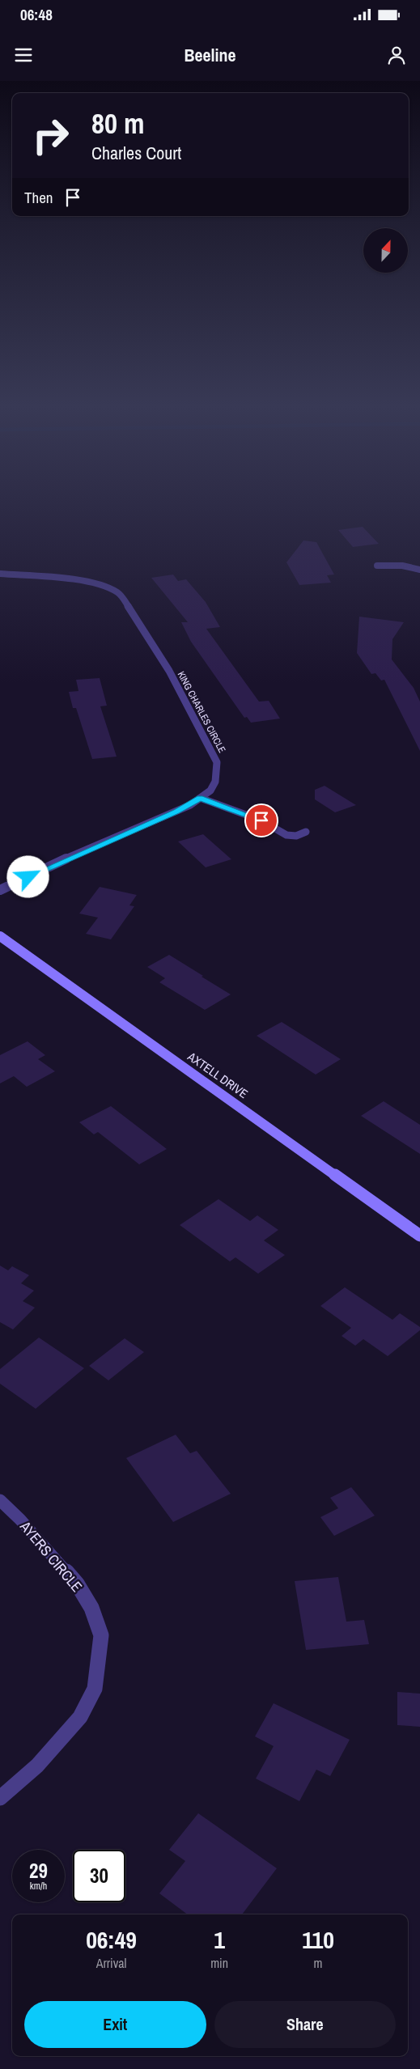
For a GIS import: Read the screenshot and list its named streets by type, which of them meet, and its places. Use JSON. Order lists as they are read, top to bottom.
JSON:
{
  "streets": {
    "street": ["KING CHARLES CIRCLE", "AXTELL DRIVE", "AYERS CIRCLE"]
  },
  "north": "top",
  "page": {
    "status": "06:48",
    "header": "Beeline",
    "turn": ["80 m", "Charles Court"],
    "then": "Then",
    "speed": "29 km/h",
    "limit": "30",
    "eta": [
      "06:49",
      "Arrival",
      "1",
      "min",
      "110",
      "m"
    ],
    "buttons": ["Exit", "Share"]
  }
}
